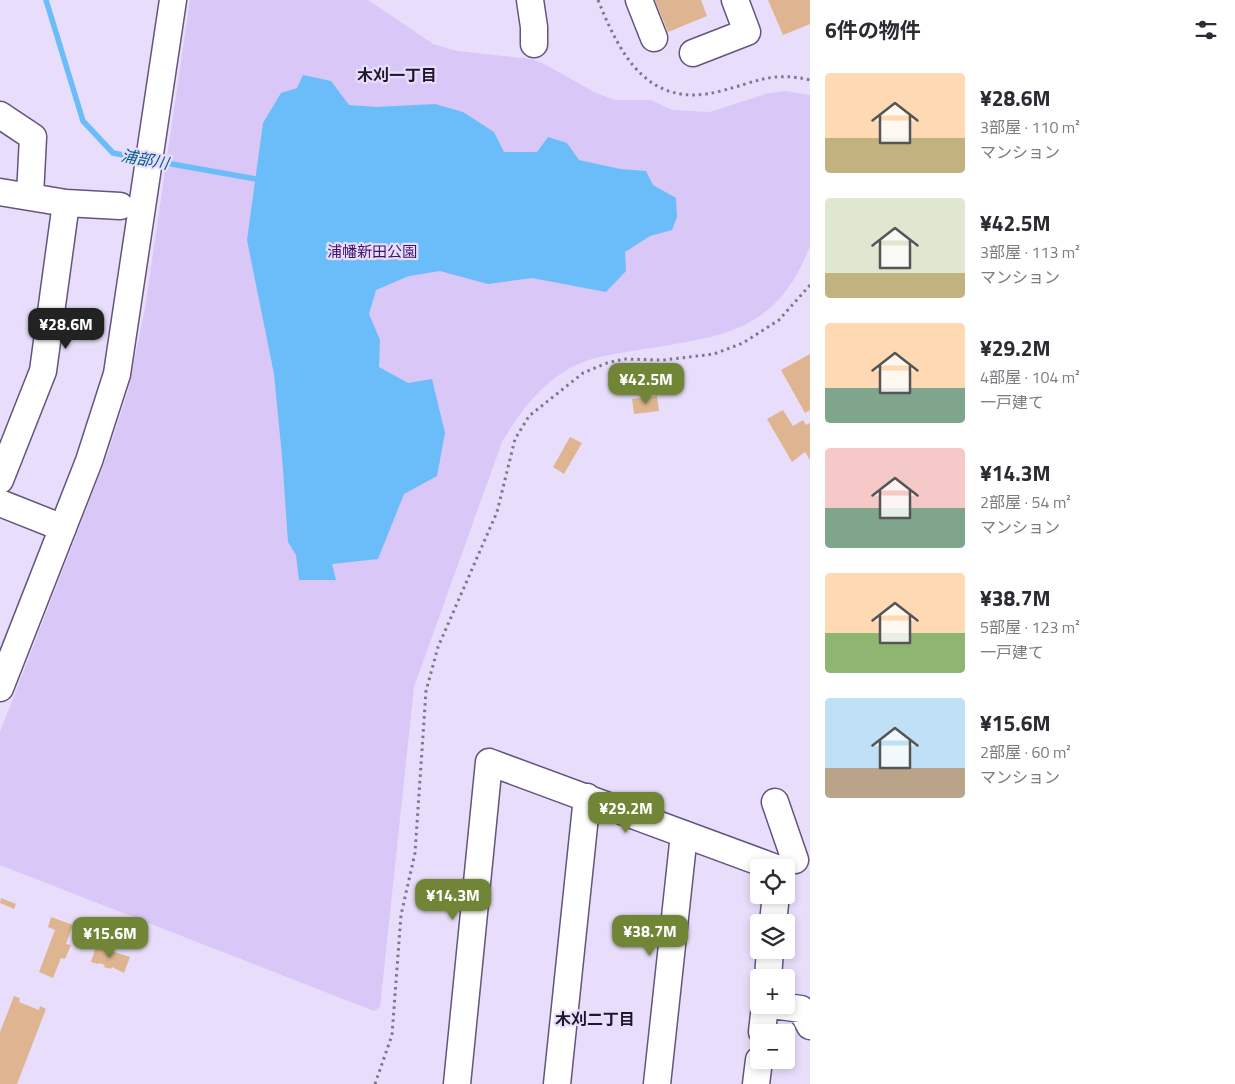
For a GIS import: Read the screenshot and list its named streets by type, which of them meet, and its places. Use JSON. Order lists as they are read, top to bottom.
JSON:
{
  "districts": ["木刈一丁目", "木刈二丁目"],
  "water": ["浦部川"],
  "parks": ["浦幡新田公園"],
  "page": {
    "heading": "6件の物件",
    "list": [
      {
        "name": "¥28.6M",
        "note": "3部屋 · 110 m² · マンション"
      },
      {
        "name": "¥42.5M",
        "note": "3部屋 · 113 m² · マンション"
      },
      {
        "name": "¥29.2M",
        "note": "4部屋 · 104 m² · 一戸建て"
      },
      {
        "name": "¥14.3M",
        "note": "2部屋 · 54 m² · マンション"
      },
      {
        "name": "¥38.7M",
        "note": "5部屋 · 123 m² · 一戸建て"
      },
      {
        "name": "¥15.6M",
        "note": "2部屋 · 60 m² · マンション"
      }
    ],
    "price": [
      "¥28.6M",
      "¥42.5M",
      "¥29.2M",
      "¥14.3M",
      "¥38.7M",
      "¥15.6M"
    ],
    "map_buttons": ["+", "−"]
  }
}
